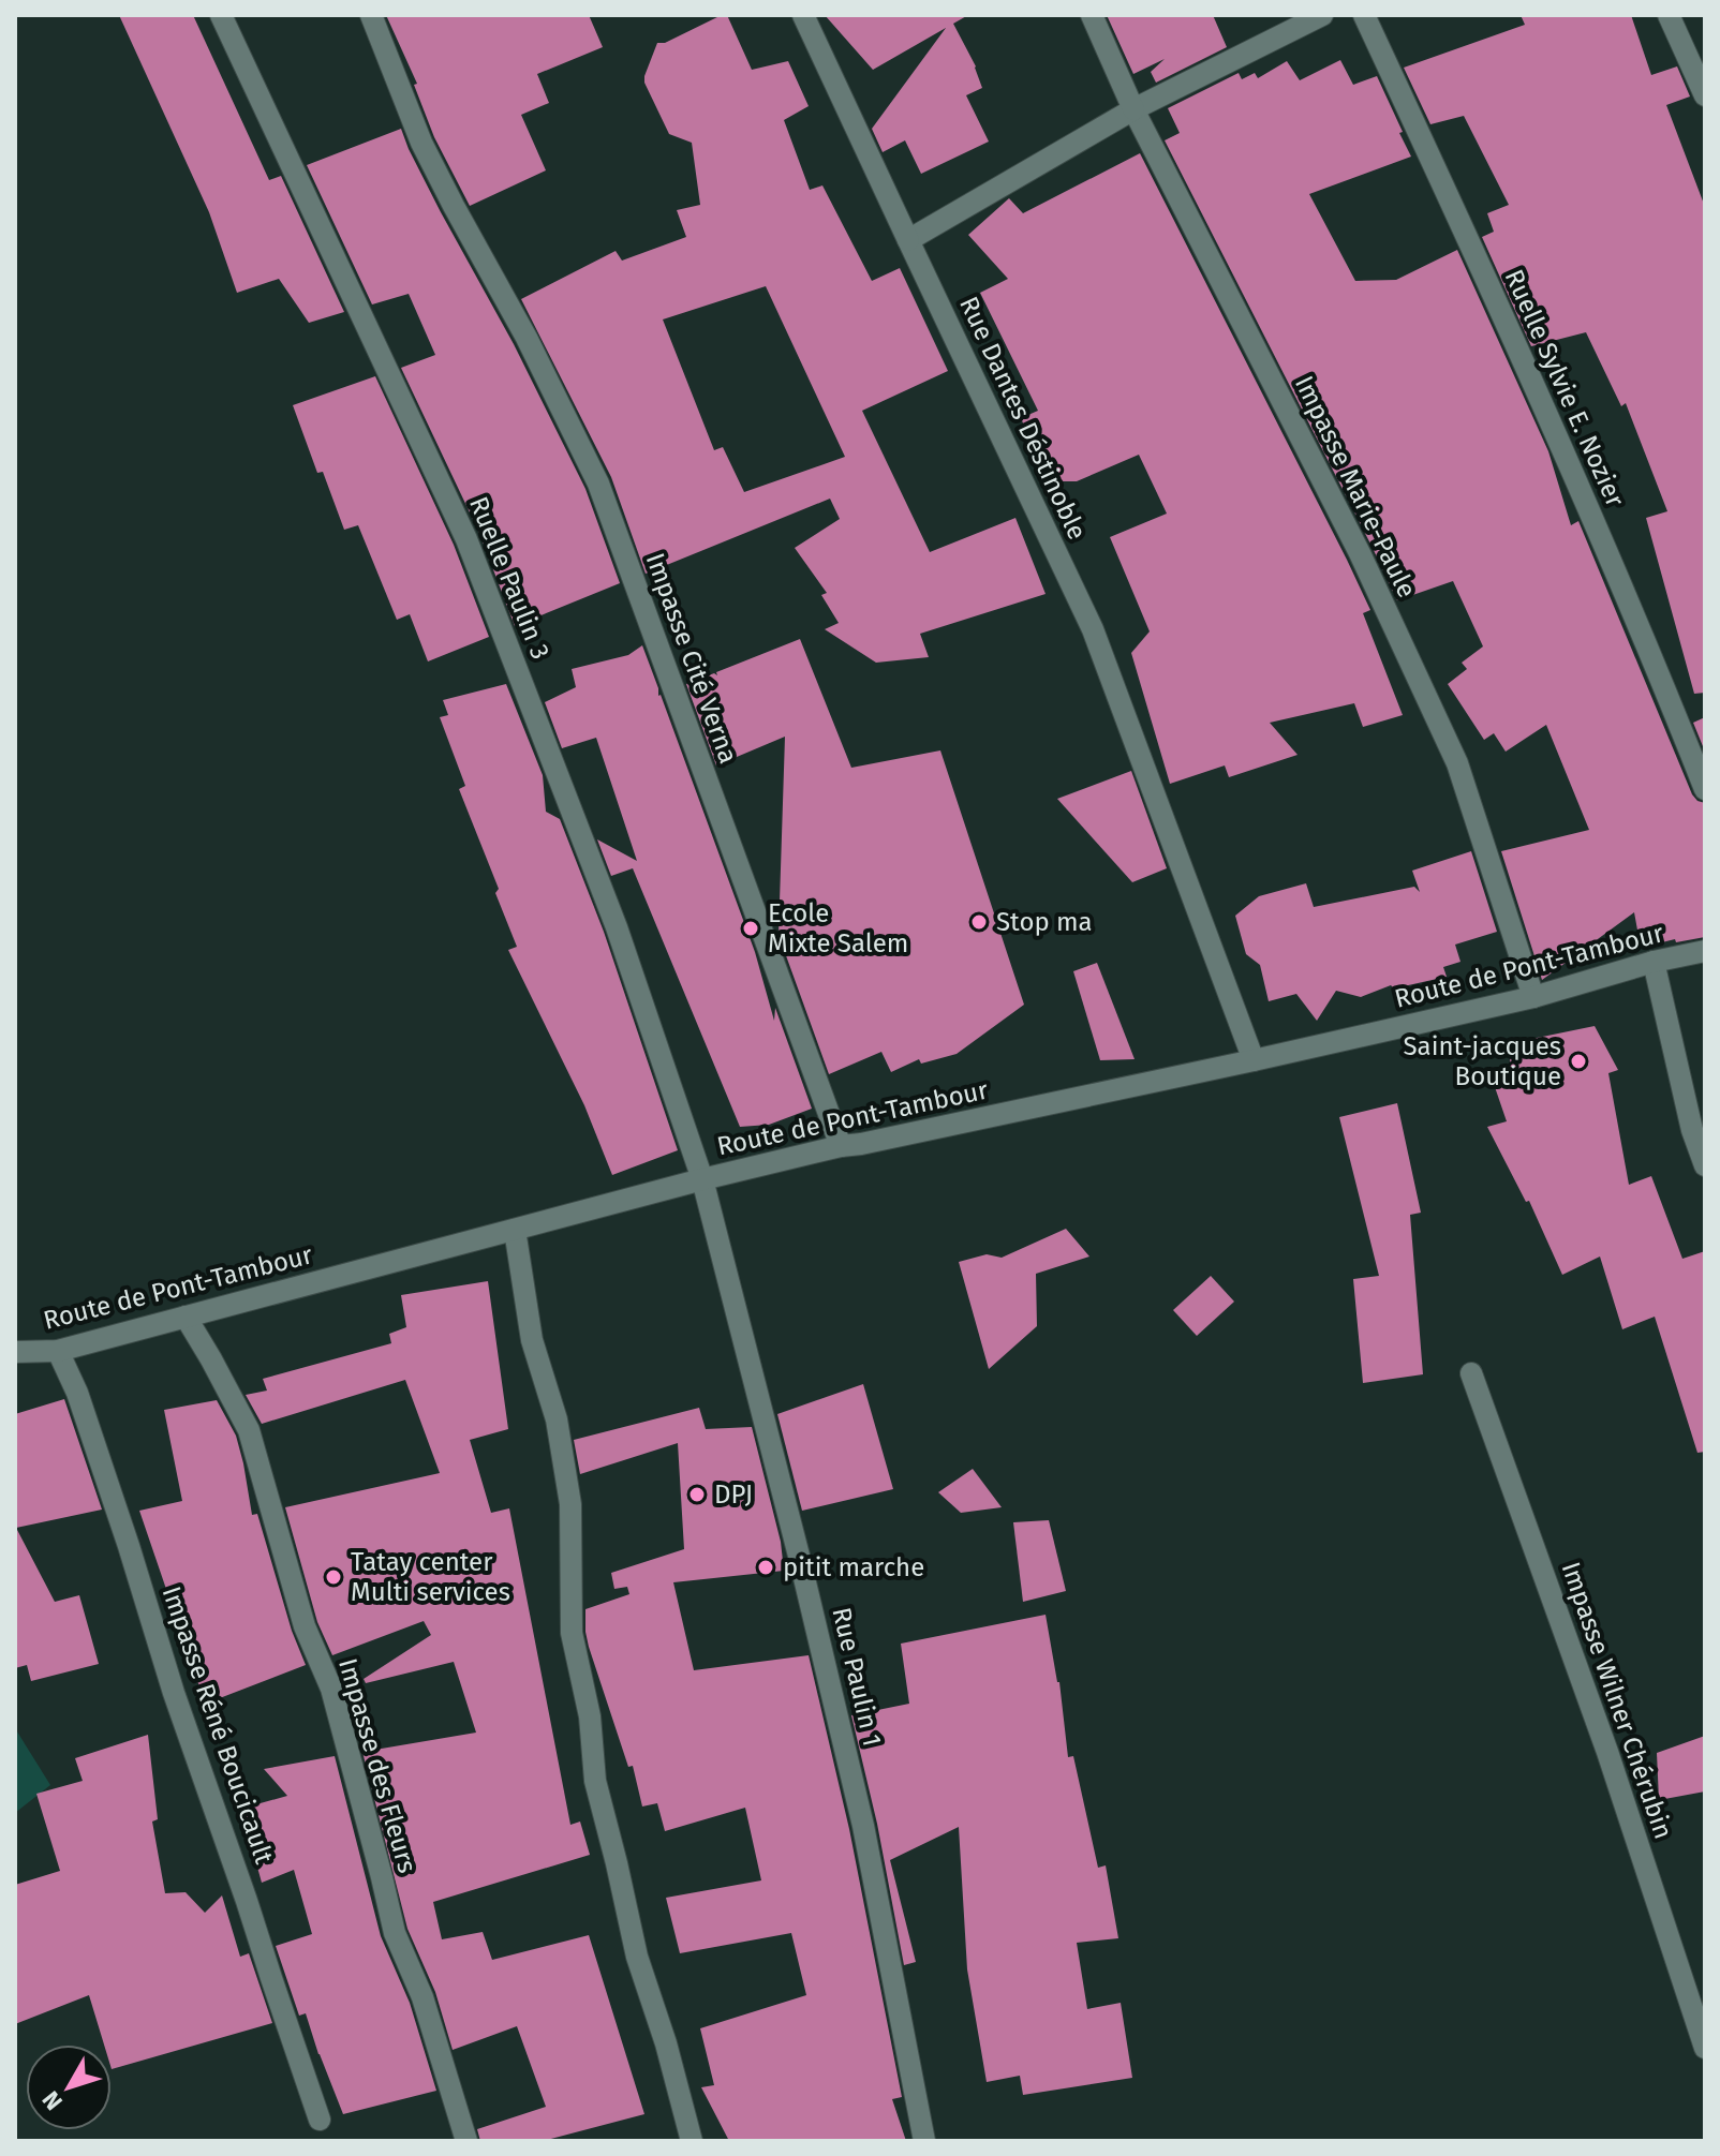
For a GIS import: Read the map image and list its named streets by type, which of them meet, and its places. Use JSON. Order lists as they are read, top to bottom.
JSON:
{
  "streets": {
    "street": [
      "Ruelle Sylvie E. Nozier",
      "Rue Dantes Déstinoble",
      "Impasse Marie-Paule",
      "Ruelle Paulin 3",
      "Impasse Cité Verna",
      "Route de Pont-Tambour",
      "Rue Paulin 1",
      "Impasse Wilner Chérubin",
      "Impasse Réné Boucicault",
      "Impasse des Fleurs"
    ]
  },
  "crossings": [
    ["Rue Dantes Déstinoble", "Route de Pont-Tambour"],
    ["Impasse Marie-Paule", "Route de Pont-Tambour"],
    ["Ruelle Paulin 3", "Route de Pont-Tambour"],
    ["Ruelle Paulin 3", "Rue Paulin 1"],
    ["Impasse Cité Verna", "Route de Pont-Tambour"],
    ["Route de Pont-Tambour", "Rue Paulin 1"],
    ["Route de Pont-Tambour", "Impasse Réné Boucicault"],
    ["Route de Pont-Tambour", "Impasse des Fleurs"]
  ],
  "places": [
    "Stop ma",
    "Ecole Mixte Salem",
    "Saint-jacques Boutique",
    "DPJ",
    "pitit marche",
    "Tatay center Multi services"
  ],
  "north": "bottom left"
}
